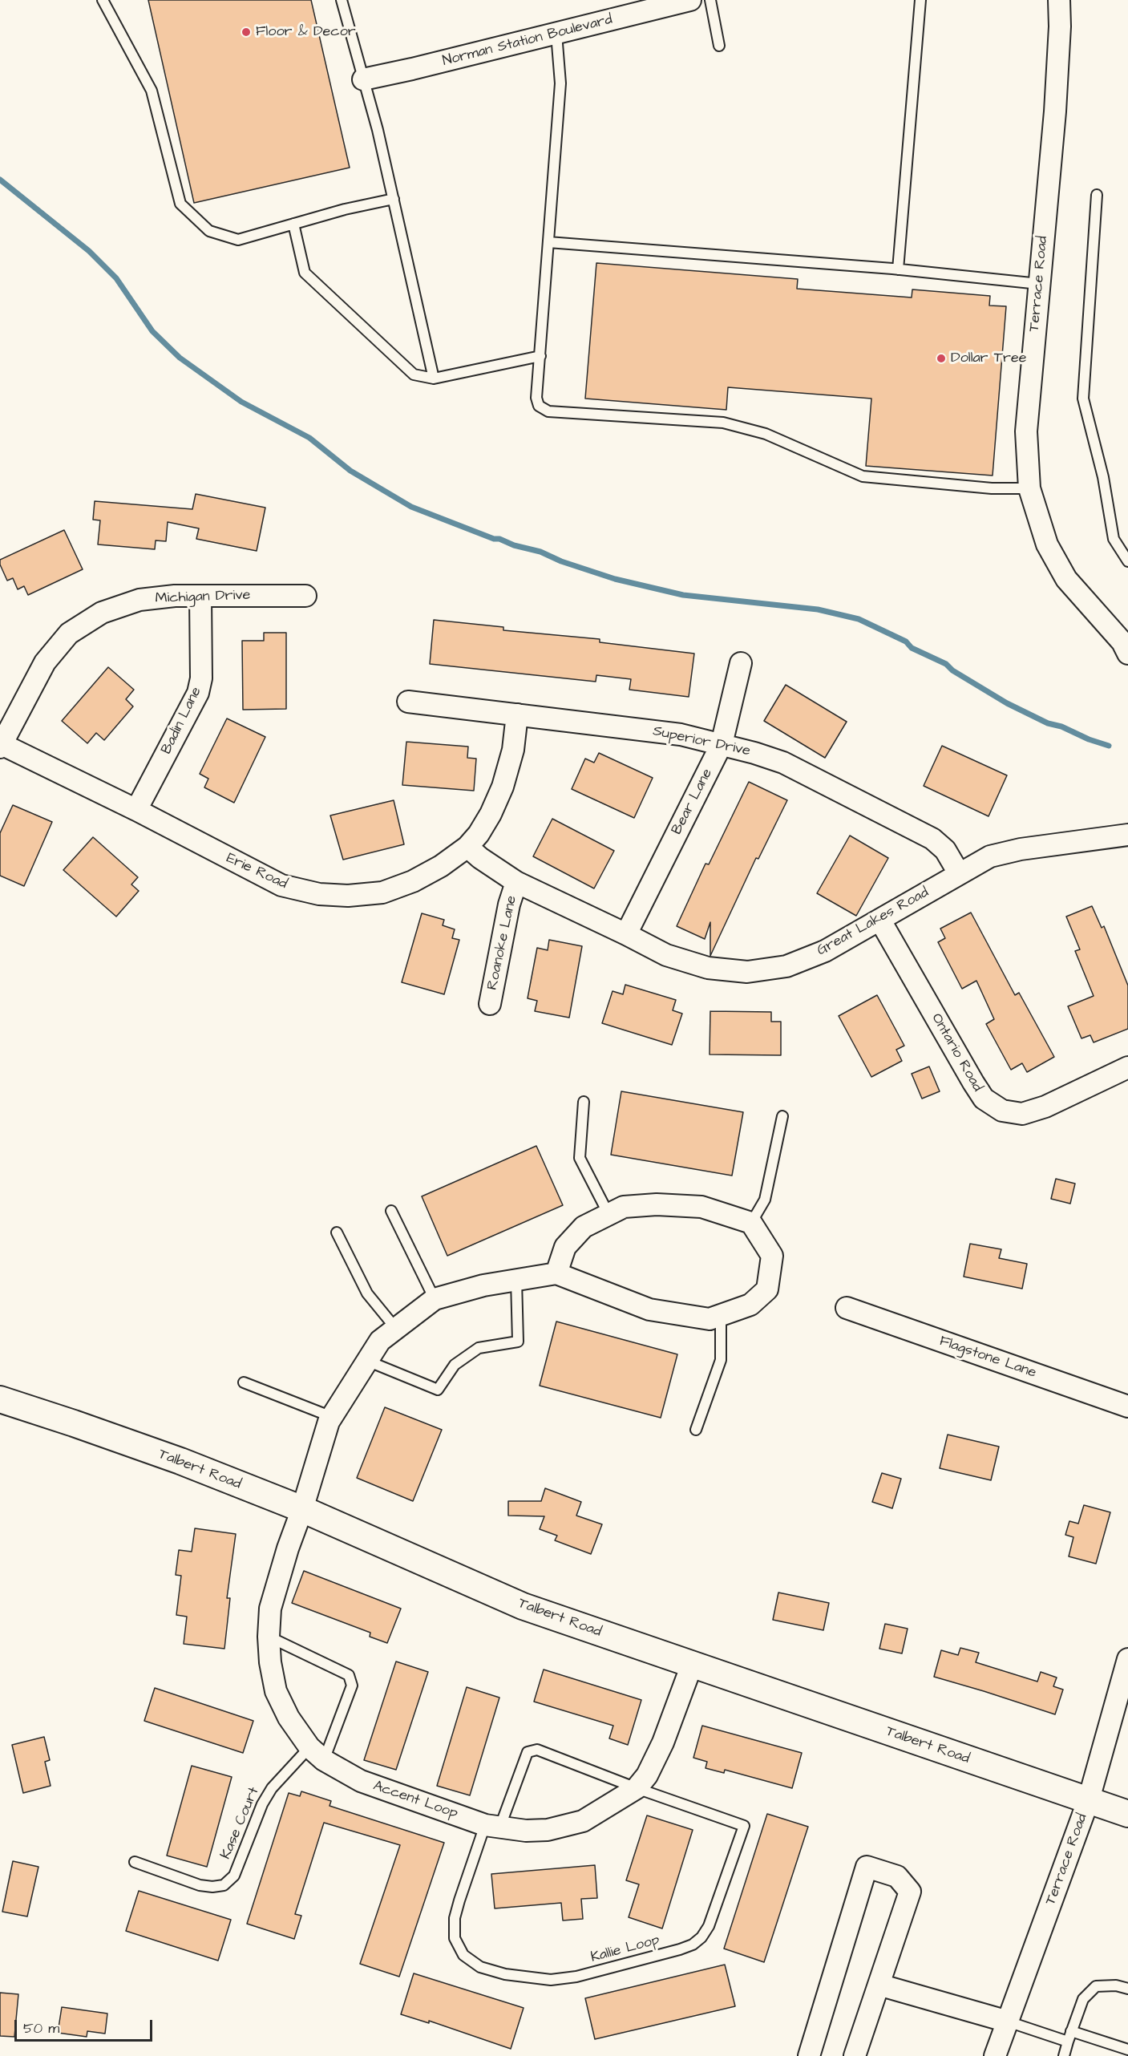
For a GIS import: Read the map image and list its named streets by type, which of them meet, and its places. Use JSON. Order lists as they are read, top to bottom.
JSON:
{
  "streets": {
    "street": [
      "Norman Station Boulevard",
      "Terrace Road",
      "Michigan Drive",
      "Badin Lane",
      "Superior Drive",
      "Bear Lane",
      "Erie Road",
      "Great Lakes Road",
      "Roanoke Lane",
      "Ontario Road",
      "Flagstone Lane",
      "Talbert Road",
      "Accent Loop"
    ],
    "lane": ["Kase Court", "Kallie Loop"]
  },
  "crossings": [
    ["Terrace Road", "Talbert Road"],
    ["Michigan Drive", "Badin Lane"],
    ["Michigan Drive", "Erie Road"],
    ["Badin Lane", "Erie Road"],
    ["Superior Drive", "Bear Lane"],
    ["Superior Drive", "Erie Road"],
    ["Superior Drive", "Great Lakes Road"],
    ["Bear Lane", "Great Lakes Road"],
    ["Erie Road", "Great Lakes Road"],
    ["Great Lakes Road", "Roanoke Lane"],
    ["Great Lakes Road", "Ontario Road"],
    ["Talbert Road", "Accent Loop"],
    ["Accent Loop", "Kase Court"],
    ["Accent Loop", "Kallie Loop"]
  ],
  "places": ["Floor & Decor", "Dollar Tree"],
  "scale_bar": "50 m"
}
